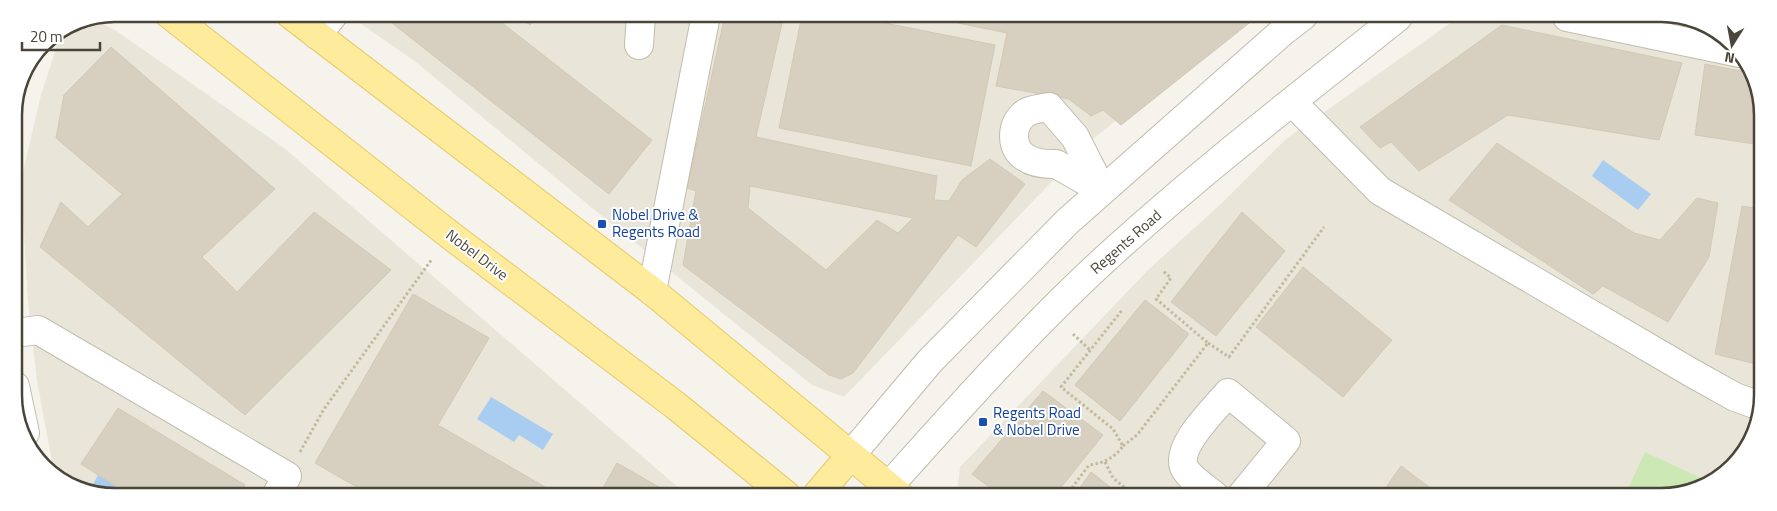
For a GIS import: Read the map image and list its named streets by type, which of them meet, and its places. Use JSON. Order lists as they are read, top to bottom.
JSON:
{
  "streets": {
    "main road": ["Nobel Drive"],
    "street": ["Regents Road"]
  },
  "places": {
    "transit": ["Nobel Drive & Regents Road", "Regents Road & Nobel Drive"]
  },
  "scale_bar": "20 m",
  "north": "bottom"
}
